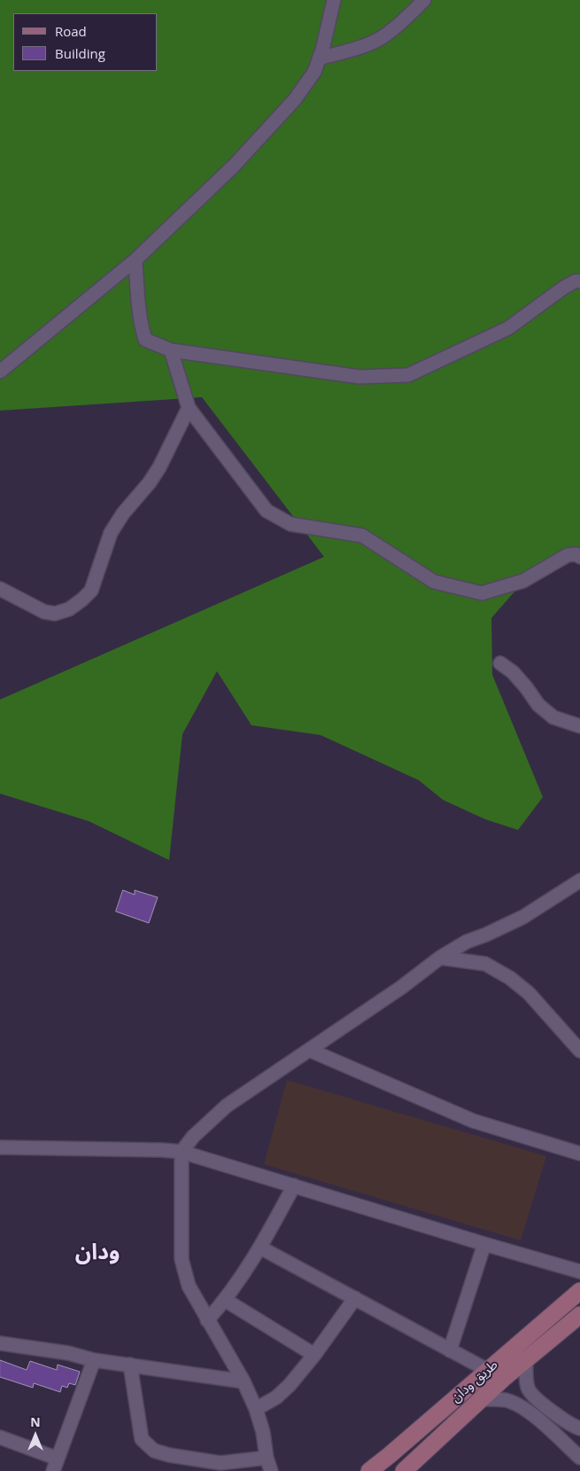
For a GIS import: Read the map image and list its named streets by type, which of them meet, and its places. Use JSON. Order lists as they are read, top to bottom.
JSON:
{
  "streets": {
    "main road": ["طريق ودان"]
  },
  "districts": ["ودان"],
  "legend": ["Road", "Building"],
  "north": "top"
}
